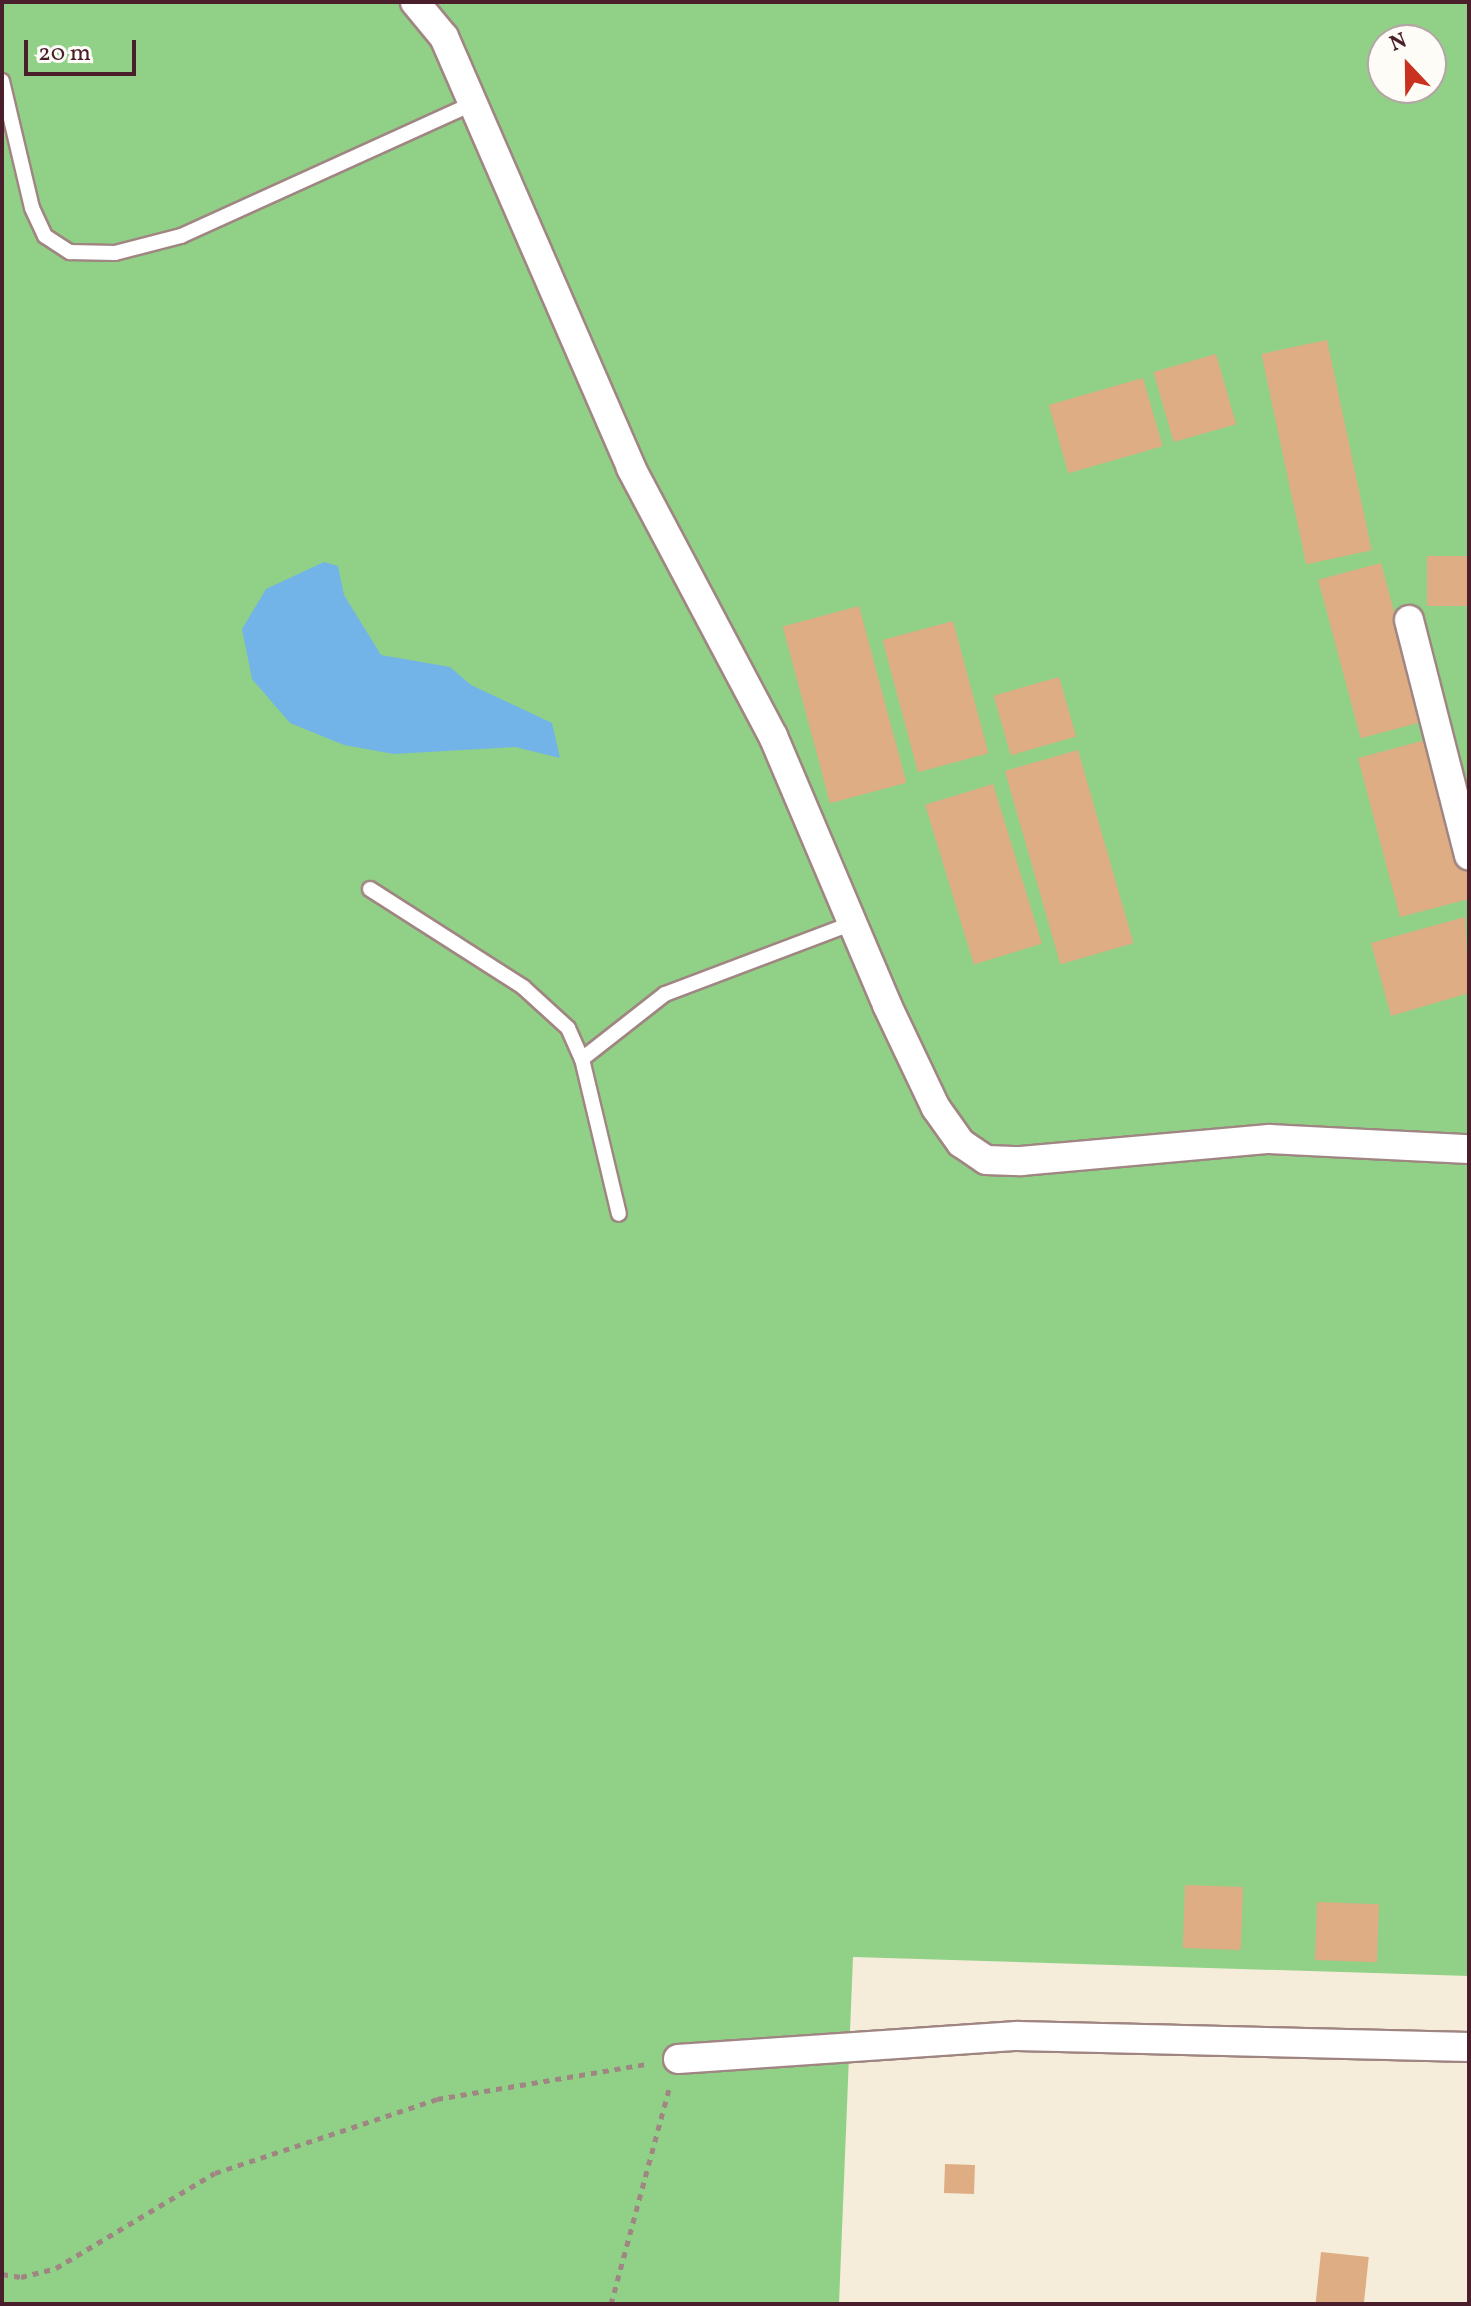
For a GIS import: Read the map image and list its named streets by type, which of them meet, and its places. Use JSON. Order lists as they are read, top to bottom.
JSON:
{
  "scale_bar": "20 m",
  "north": "top"
}
